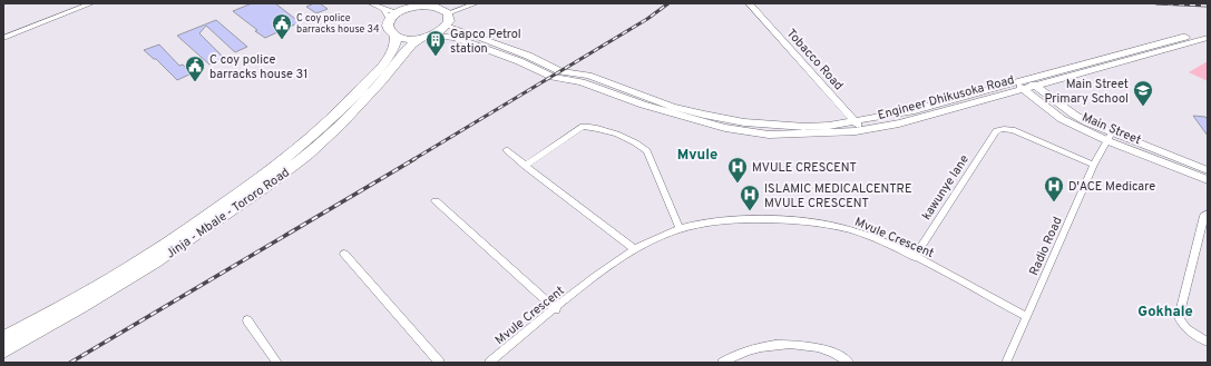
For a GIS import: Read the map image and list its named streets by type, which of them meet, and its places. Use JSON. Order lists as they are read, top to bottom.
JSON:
{
  "streets": {
    "highway": ["Jinja - Mbale - Tororo Road"],
    "street": [
      "Tobacco Road",
      "Engineer Dhikusoka Road",
      "Main Street",
      "kawunye lane",
      "Mvule Crescent",
      "Radio Road"
    ]
  },
  "crossings": [
    ["Tobacco Road", "Engineer Dhikusoka Road"],
    ["Engineer Dhikusoka Road", "Main Street"],
    ["Engineer Dhikusoka Road", "Jinja - Mbale - Tororo Road"],
    ["Main Street", "Radio Road"],
    ["kawunye lane", "Mvule Crescent"],
    ["kawunye lane", "Radio Road"],
    ["Mvule Crescent", "Radio Road"]
  ],
  "districts": ["Mvule", "Gokhale"],
  "places": {
    "public building": ["C coy police barracks house 34", "C coy police barracks house 31"],
    "building": ["Gapco Petrol station"],
    "school or university": ["Main Street Primary School"],
    "hospital": ["MVULE CRESCENT", "D'ACE Medicare", "ISLAMIC MEDICALCENTRE MVULE CRESCENT"]
  }
}
